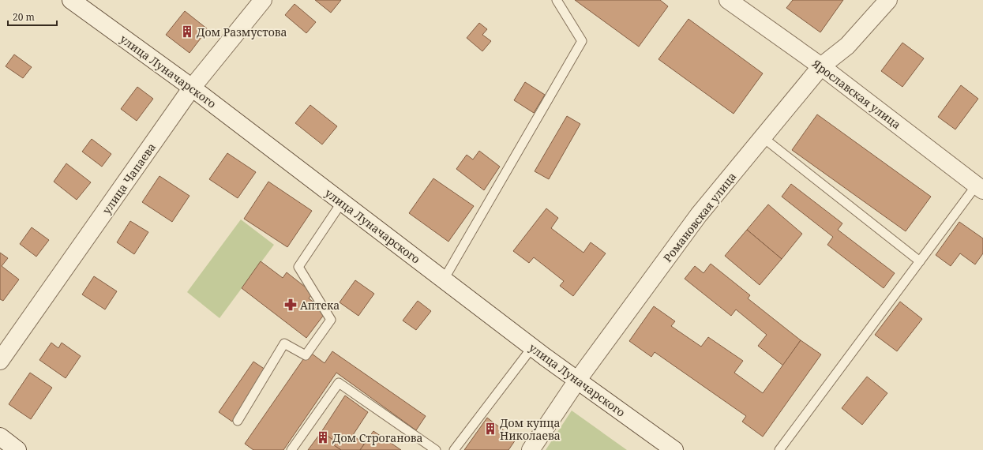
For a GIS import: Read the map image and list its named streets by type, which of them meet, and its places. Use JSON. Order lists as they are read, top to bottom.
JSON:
{
  "streets": {
    "street": [
      "улица Луначарского",
      "Ярославская улица",
      "улица Чапаева",
      "Романовская улица"
    ]
  },
  "crossings": [
    ["улица Луначарского", "улица Чапаева"],
    ["улица Луначарского", "Романовская улица"],
    ["Ярославская улица", "Романовская улица"]
  ],
  "places": {
    "building": ["Дом Размустова", "Дом купца Николаева", "Дом Строганова"],
    "pharmacy": ["Аптека"]
  },
  "scale_bar": "20 m"
}
